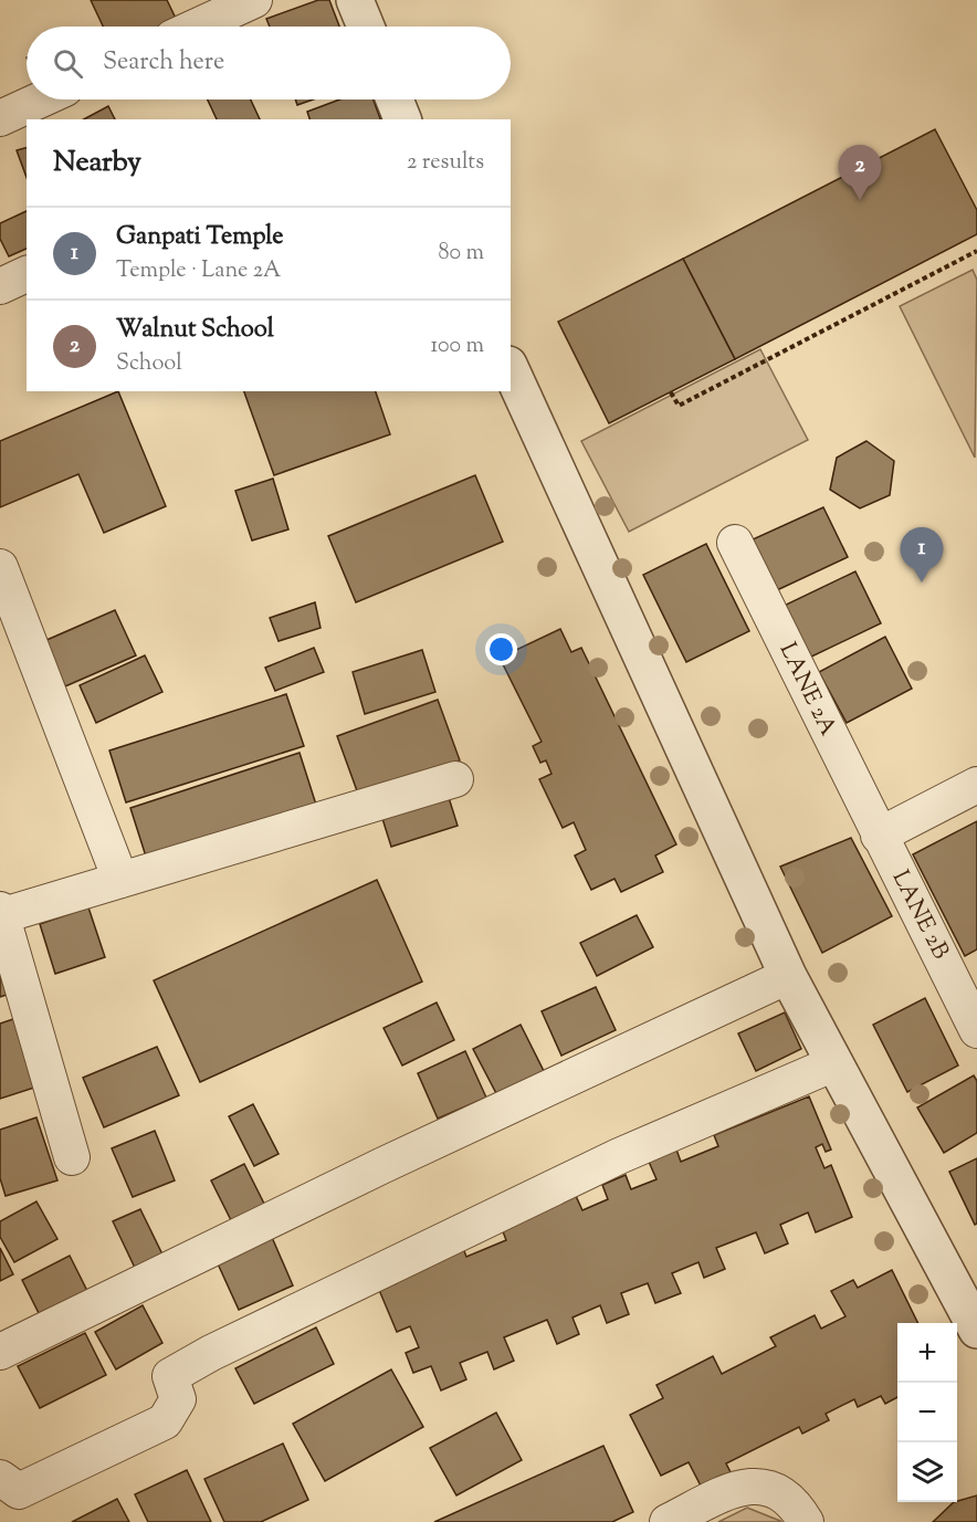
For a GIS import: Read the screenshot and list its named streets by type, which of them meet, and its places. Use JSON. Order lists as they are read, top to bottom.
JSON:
{
  "streets": {
    "street": ["LANE 2A", "LANE 2B"]
  },
  "crossings": [
    ["LANE 2A", "LANE 2B"]
  ],
  "page": {
    "search": "Search here",
    "heading": ["Nearby", "2 results"],
    "pins": ["2", "1"],
    "list": [
      {
        "mark": "1",
        "name": "Ganpati Temple",
        "note": "Temple · Lane 2A",
        "value": "80 m"
      },
      {
        "mark": "2",
        "name": "Walnut School",
        "note": "School",
        "value": "100 m"
      }
    ],
    "map_buttons": ["+", "−"]
  }
}
